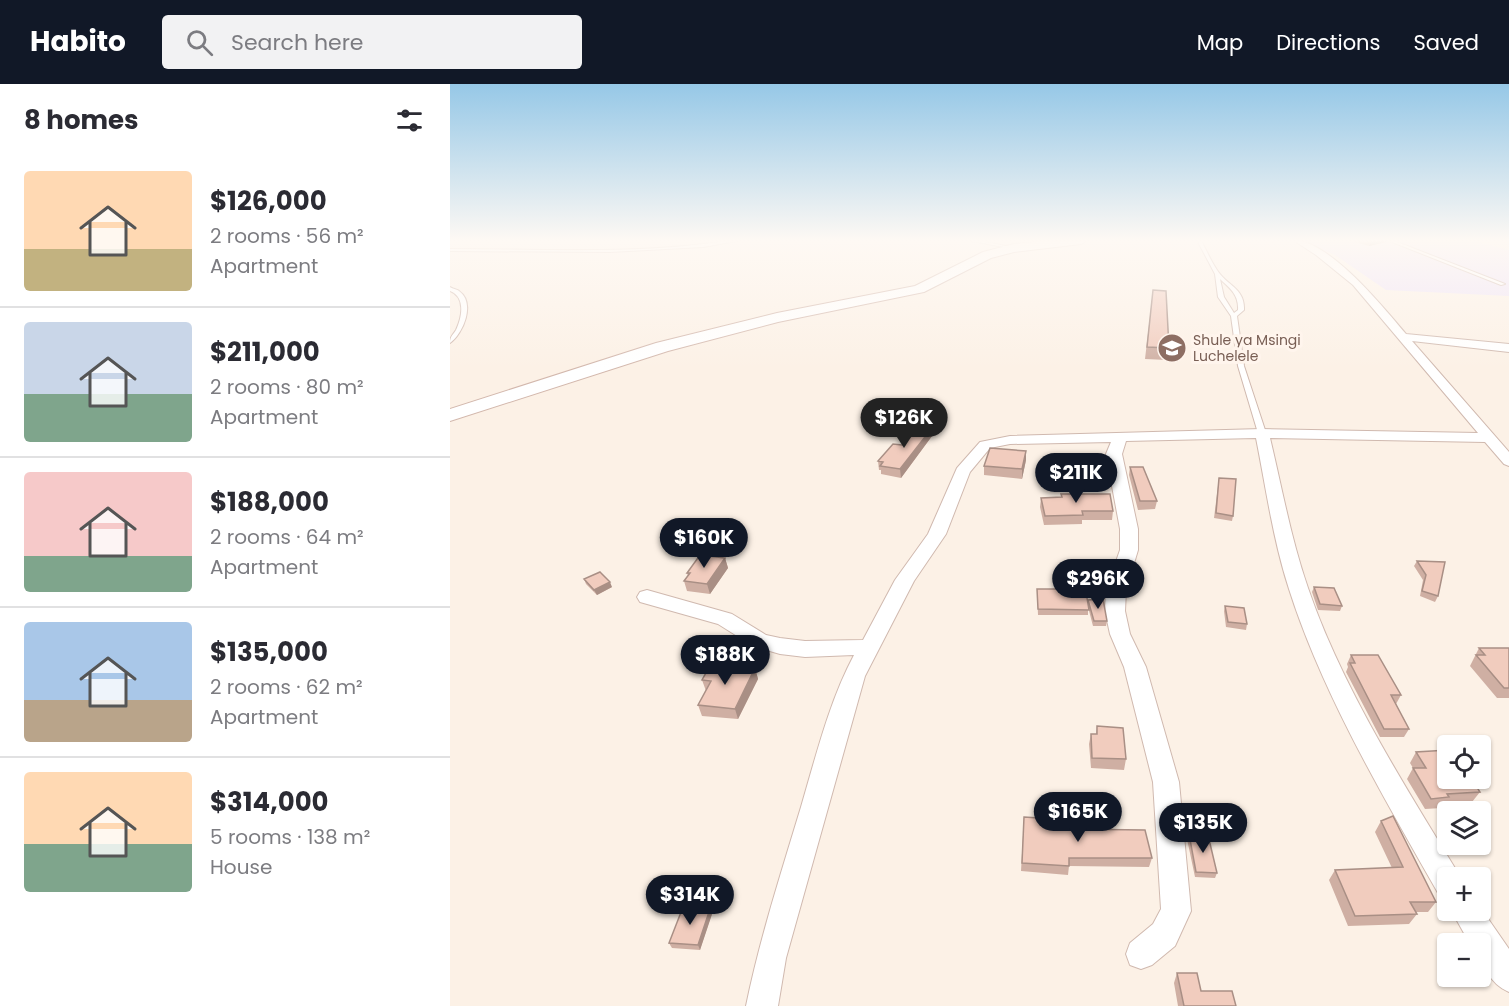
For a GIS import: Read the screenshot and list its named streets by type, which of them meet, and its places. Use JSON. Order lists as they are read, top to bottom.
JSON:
{
  "places": {
    "school or university": ["Shule ya Msingi Luchelele"]
  },
  "page": {
    "header": "Habito",
    "search": "Search here",
    "nav": ["Map", "Directions", "Saved"],
    "heading": "8 homes",
    "list": [
      {
        "name": "$126,000",
        "note": "2 rooms · 56 m² · Apartment"
      },
      {
        "name": "$211,000",
        "note": "2 rooms · 80 m² · Apartment"
      },
      {
        "name": "$188,000",
        "note": "2 rooms · 64 m² · Apartment"
      },
      {
        "name": "$135,000",
        "note": "2 rooms · 62 m² · Apartment"
      },
      {
        "name": "$314,000",
        "note": "5 rooms · 138 m² · House"
      }
    ],
    "price": [
      "$126K",
      "$211K",
      "$160K",
      "$296K",
      "$188K",
      "$165K",
      "$135K",
      "$314K"
    ],
    "map_buttons": ["+", "−"]
  }
}
